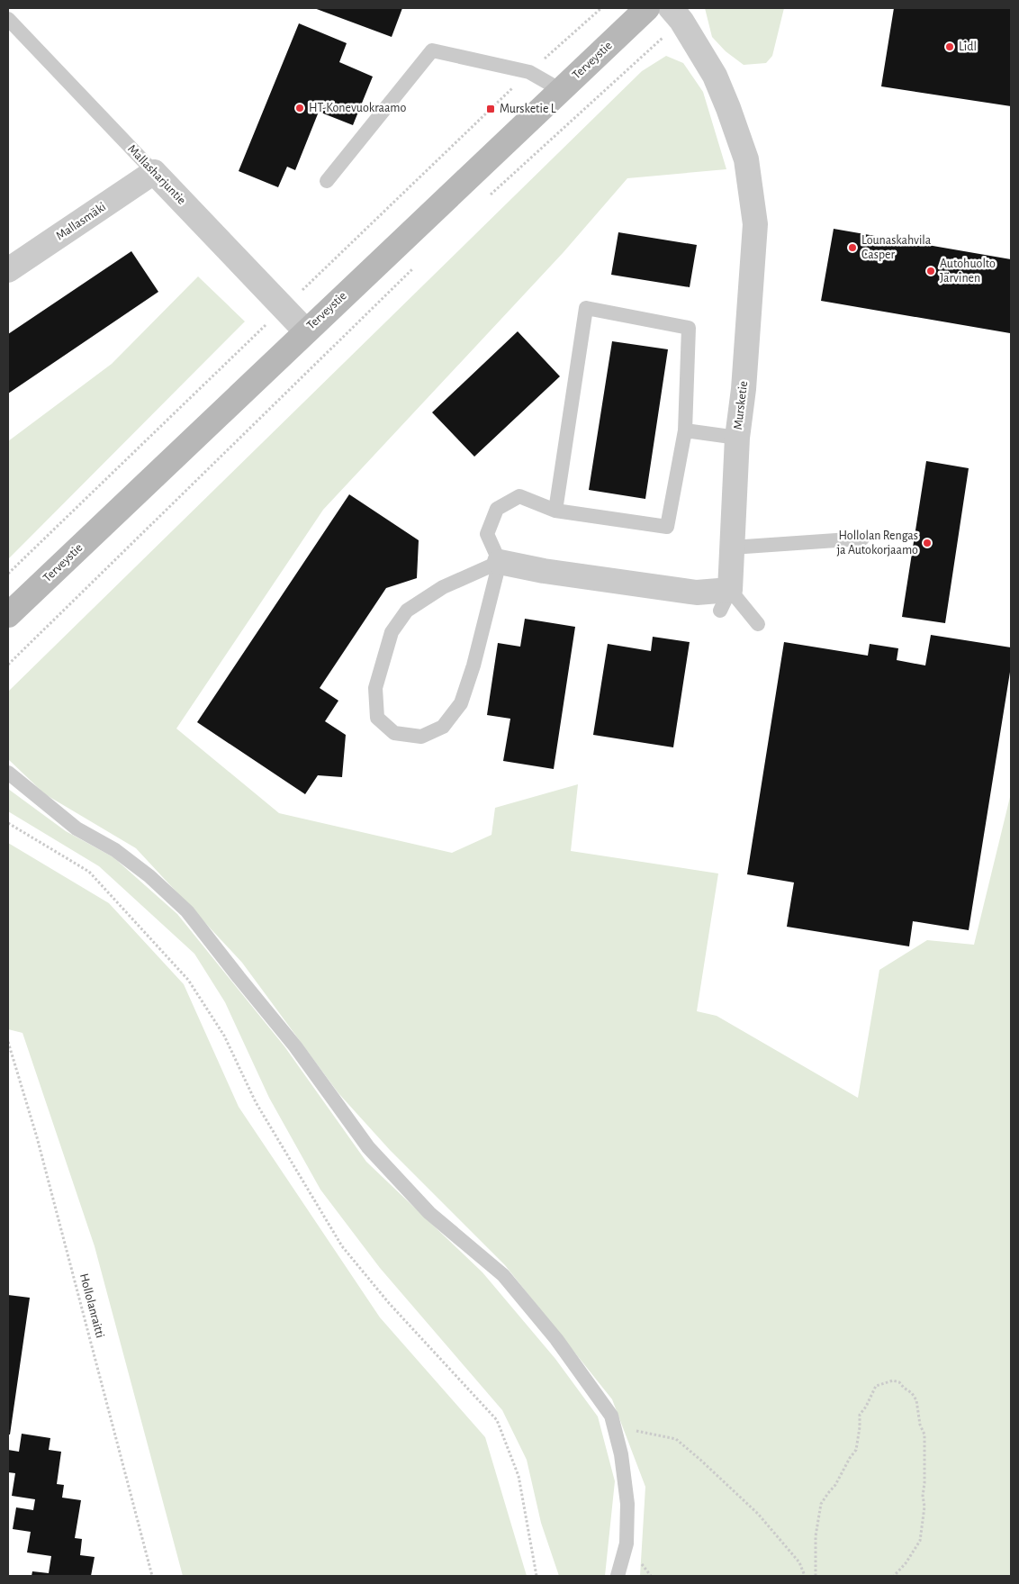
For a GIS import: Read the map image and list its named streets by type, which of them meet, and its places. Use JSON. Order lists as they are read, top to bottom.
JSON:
{
  "streets": {
    "main road": ["Terveystie"],
    "street": ["Mallasharjuntie", "Mallasmäki", "Mursketie"],
    "path": ["Hollolanraitti"]
  },
  "crossings": [
    ["Terveystie", "Mallasharjuntie"],
    ["Mallasharjuntie", "Mallasmäki"]
  ],
  "places": {
    "other": [
      "Lidl",
      "HT-Konevuokraamo",
      "Lounaskahvila Casper",
      "Autohuolto Järvinen",
      "Hollolan Rengas ja Autokorjaamo"
    ],
    "transit": ["Mursketie L"]
  }
}
